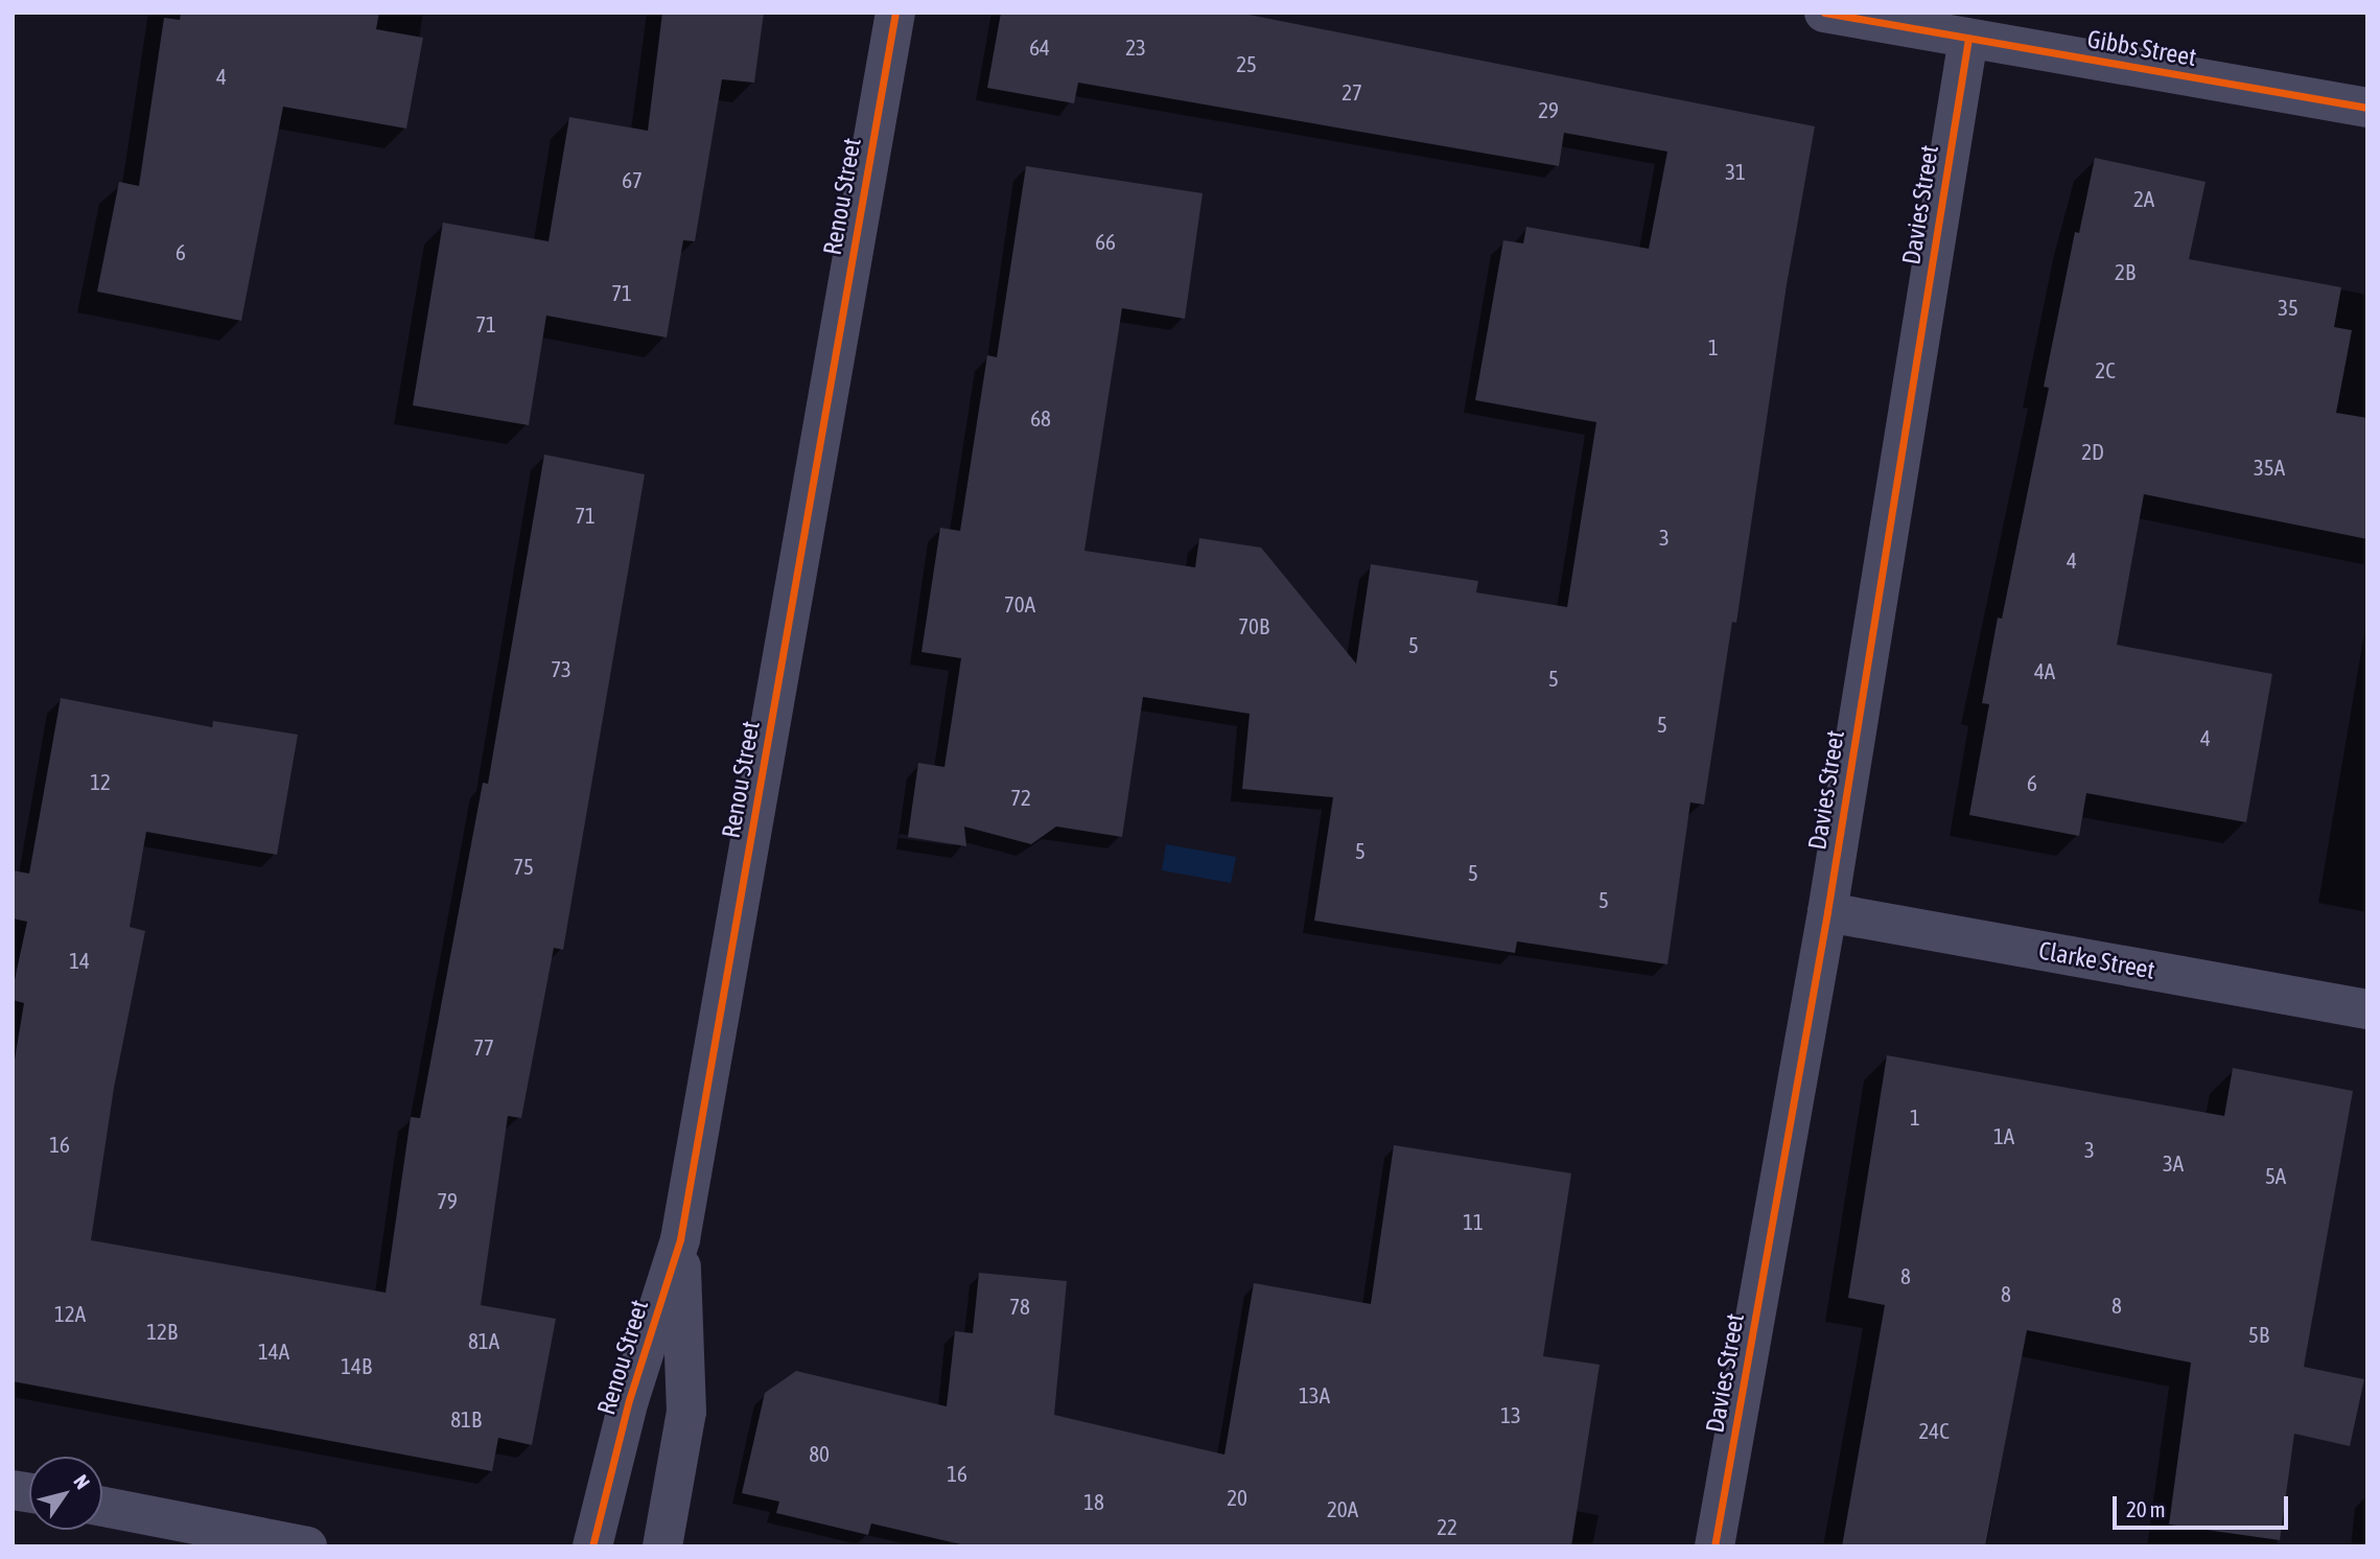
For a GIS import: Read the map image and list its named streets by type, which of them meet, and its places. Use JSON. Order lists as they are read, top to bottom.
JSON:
{
  "streets": {
    "street": [
      "Gibbs Street",
      "Renou Street",
      "Davies Street",
      "Clarke Street"
    ]
  },
  "crossings": [
    ["Gibbs Street", "Davies Street"],
    ["Davies Street", "Clarke Street"]
  ],
  "house_numbers": [
    "64",
    "23",
    "25",
    "4",
    "27",
    "29",
    "31",
    "67",
    "2A",
    "66",
    "6",
    "2B",
    "71",
    "35",
    "71",
    "1",
    "2C",
    "68",
    "2D",
    "35A",
    "71",
    "3",
    "4",
    "70A",
    "70B",
    "5",
    "73",
    "4A",
    "5",
    "5",
    "4",
    "12",
    "6",
    "72",
    "5",
    "75",
    "5",
    "5",
    "14",
    "77",
    "1",
    "1A",
    "16",
    "3",
    "3A",
    "5A",
    "79",
    "11",
    "8",
    "8",
    "8",
    "78",
    "12A",
    "12B",
    "5B",
    "81A",
    "14A",
    "14B",
    "13A",
    "13",
    "81B",
    "24C",
    "80",
    "16",
    "20",
    "18",
    "20A",
    "22"
  ],
  "scale_bar": "20 m",
  "north": "top right"
}
